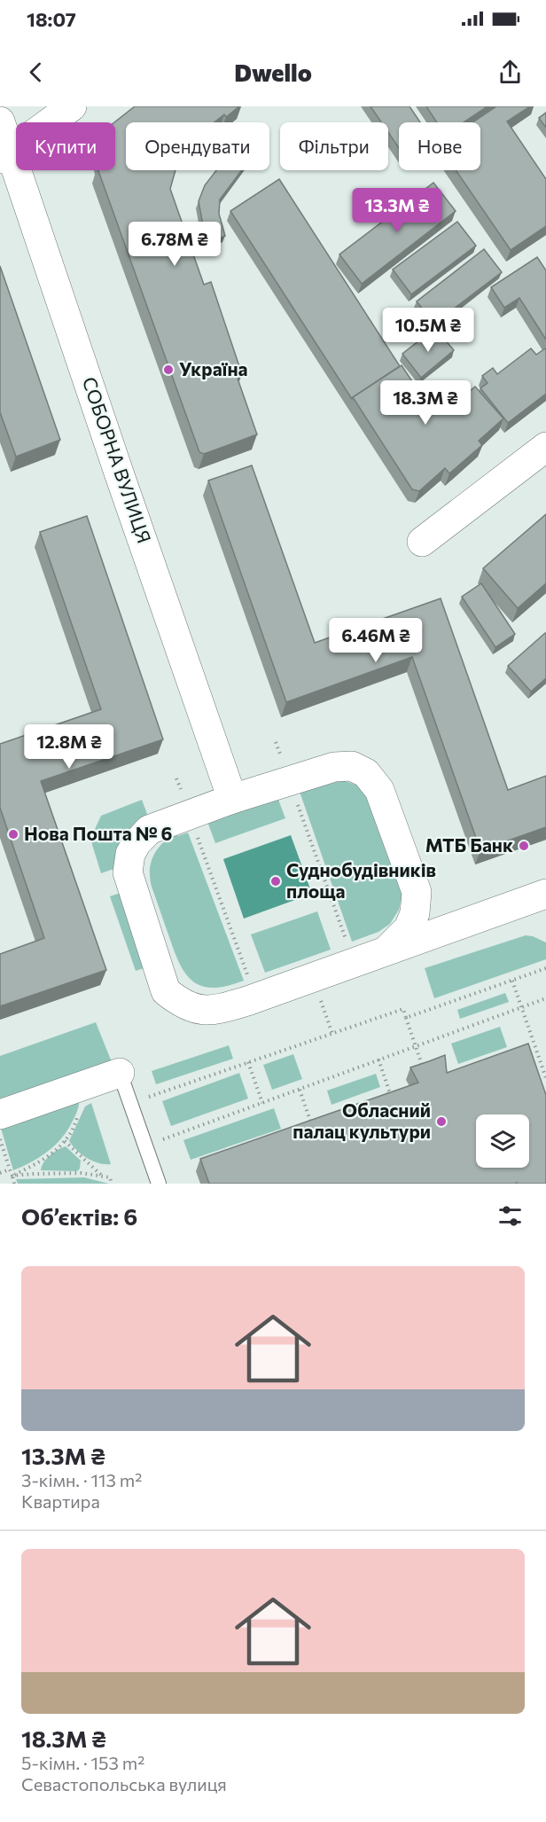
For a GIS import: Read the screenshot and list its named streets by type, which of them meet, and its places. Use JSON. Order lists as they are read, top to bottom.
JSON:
{
  "streets": {
    "street": ["СОБОРНА ВУЛИЦЯ"]
  },
  "places": [
    "Україна",
    "Нова Пошта № 6",
    "МТБ Банк",
    "Суднобудівників площа",
    "Обласний палац культури"
  ],
  "page": {
    "status": "18:07",
    "header": "Dwello",
    "chip": [
      "Купити",
      "Орендувати",
      "Фільтри",
      "Нове"
    ],
    "price": [
      "13.3M ₴",
      "6.78M ₴",
      "10.5M ₴",
      "18.3M ₴",
      "6.46M ₴",
      "12.8M ₴"
    ],
    "heading": "Об’єктів: 6",
    "list": [
      {
        "name": "13.3M ₴",
        "note": "3-кімн. · 113 m² · Квартира"
      },
      {
        "name": "18.3M ₴",
        "note": "5-кімн. · 153 m² · Севастопольська вулиця"
      }
    ]
  }
}
